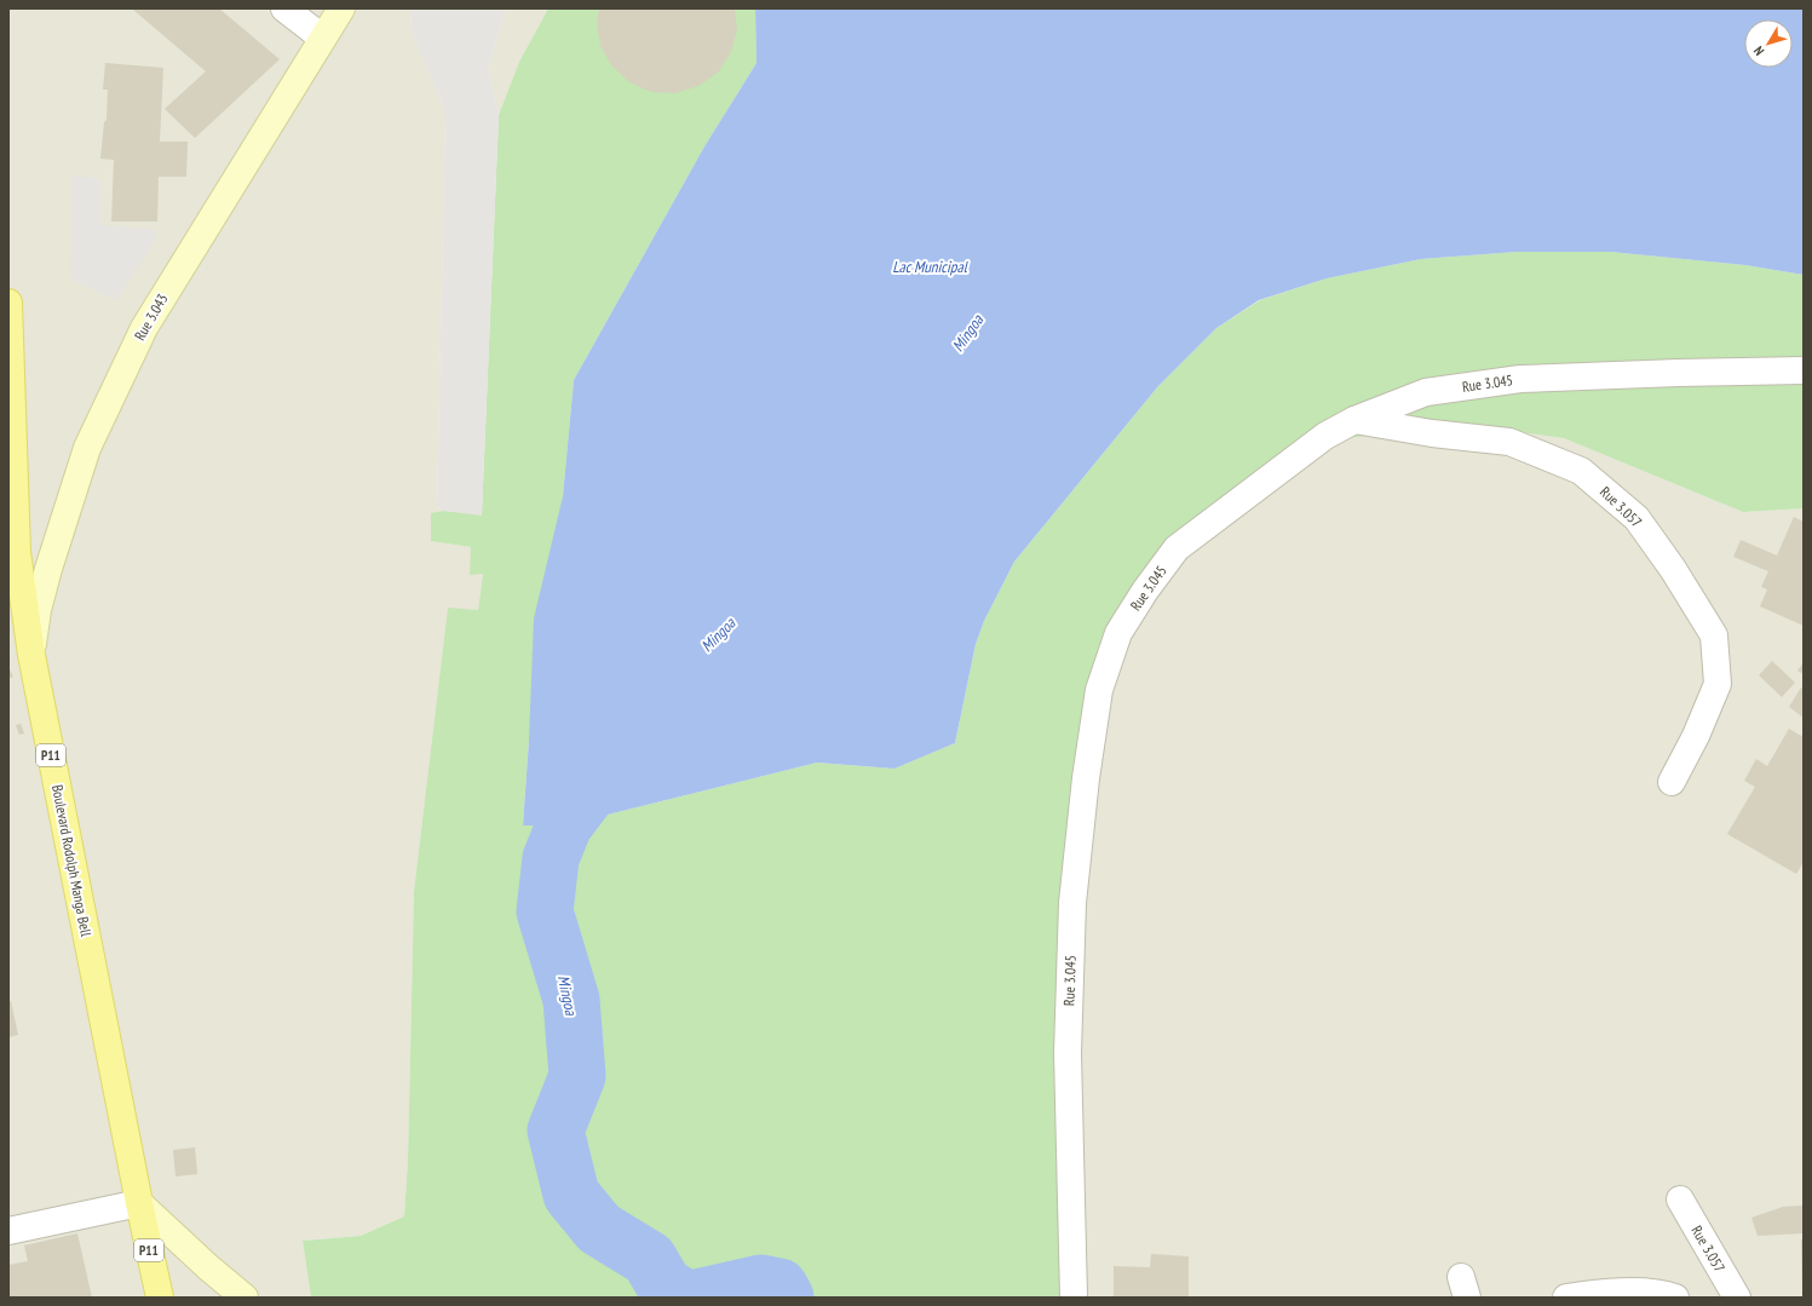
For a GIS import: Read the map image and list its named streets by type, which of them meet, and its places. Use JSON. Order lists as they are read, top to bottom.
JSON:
{
  "streets": {
    "main road": ["P11", "Boulevard Rodolph Manga Bell"],
    "street": ["Rue 3.043", "Rue 3.045", "Rue 3.057"]
  },
  "crossings": [
    ["Rue 3.043", "Boulevard Rodolph Manga Bell"],
    ["Rue 3.045", "Rue 3.057"]
  ],
  "water": ["Lac Municipal", "Mingoa"],
  "north": "bottom left"
}
